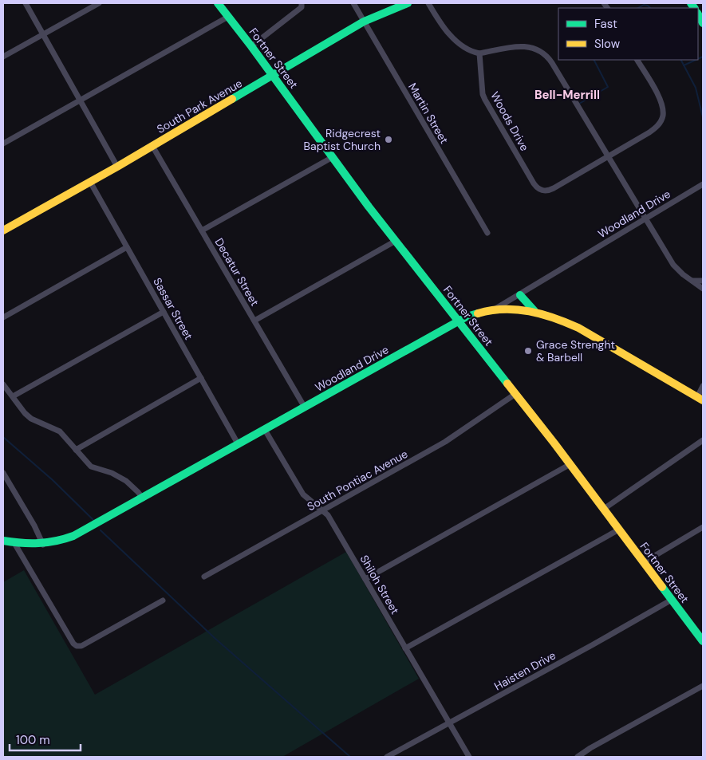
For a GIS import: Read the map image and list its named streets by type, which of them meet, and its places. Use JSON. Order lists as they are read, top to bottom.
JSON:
{
  "streets": {
    "street": [
      "Fortner Street",
      "South Park Avenue",
      "Martin Street",
      "Woods Drive",
      "Woodland Drive",
      "Decatur Street",
      "Sassar Street",
      "South Pontiac Avenue",
      "Shiloh Street",
      "Haisten Drive"
    ]
  },
  "crossings": [
    ["Fortner Street", "South Park Avenue"],
    ["Fortner Street", "Woodland Drive"],
    ["Fortner Street", "South Pontiac Avenue"],
    ["Fortner Street", "Haisten Drive"],
    ["South Park Avenue", "Martin Street"],
    ["South Park Avenue", "Decatur Street"],
    ["South Park Avenue", "Sassar Street"],
    ["Woodland Drive", "Decatur Street"],
    ["Woodland Drive", "Sassar Street"],
    ["Woodland Drive", "Shiloh Street"],
    ["South Pontiac Avenue", "Shiloh Street"],
    ["Shiloh Street", "Haisten Drive"]
  ],
  "districts": ["Bell-Merrill"],
  "places": ["Ridgecrest Baptist Church", "Grace Strenght & Barbell"],
  "legend": ["Fast", "Slow"],
  "scale_bar": "100 m"
}
